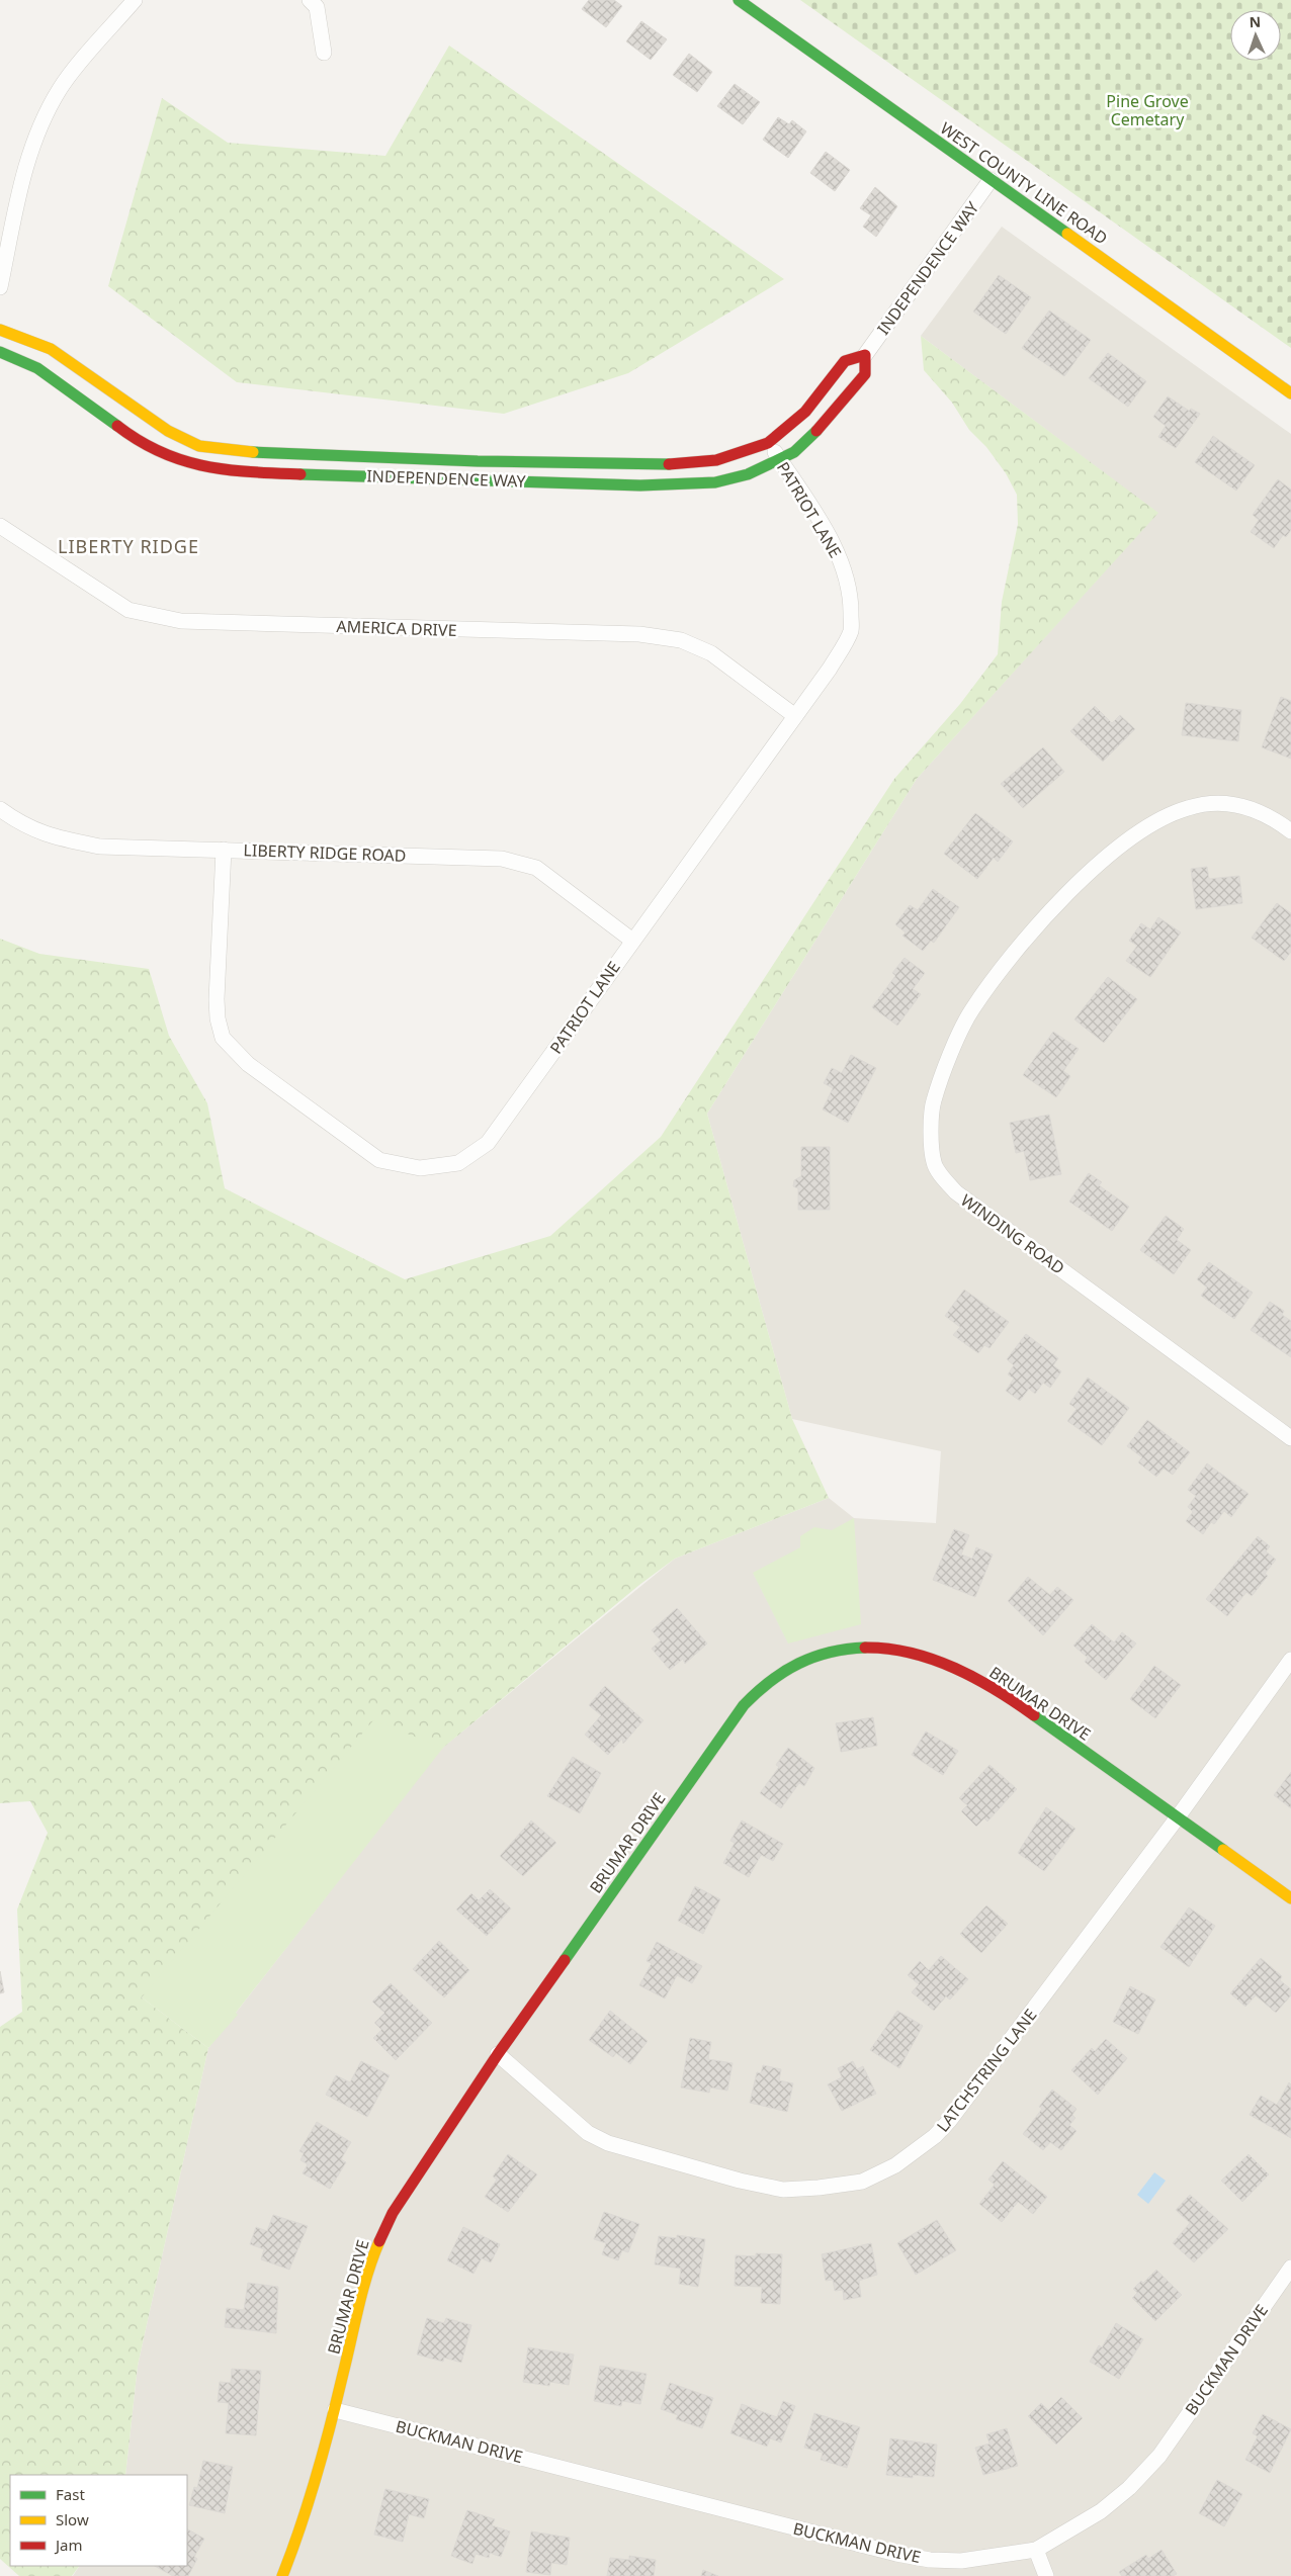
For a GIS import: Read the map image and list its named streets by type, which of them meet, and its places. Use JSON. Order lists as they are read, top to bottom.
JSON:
{
  "streets": {
    "street": [
      "WEST COUNTY LINE ROAD",
      "INDEPENDENCE WAY",
      "PATRIOT LANE",
      "AMERICA DRIVE",
      "LIBERTY RIDGE ROAD",
      "WINDING ROAD",
      "BRUMAR DRIVE",
      "LATCHSTRING LANE",
      "BUCKMAN DRIVE"
    ]
  },
  "crossings": [
    ["WEST COUNTY LINE ROAD", "INDEPENDENCE WAY"],
    ["INDEPENDENCE WAY", "PATRIOT LANE"],
    ["PATRIOT LANE", "AMERICA DRIVE"],
    ["PATRIOT LANE", "LIBERTY RIDGE ROAD"],
    ["BRUMAR DRIVE", "LATCHSTRING LANE"],
    ["BRUMAR DRIVE", "BUCKMAN DRIVE"]
  ],
  "districts": ["LIBERTY RIDGE"],
  "parks": ["Pine Grove Cemetary"],
  "legend": ["Fast", "Slow", "Jam"],
  "north": "top"
}
